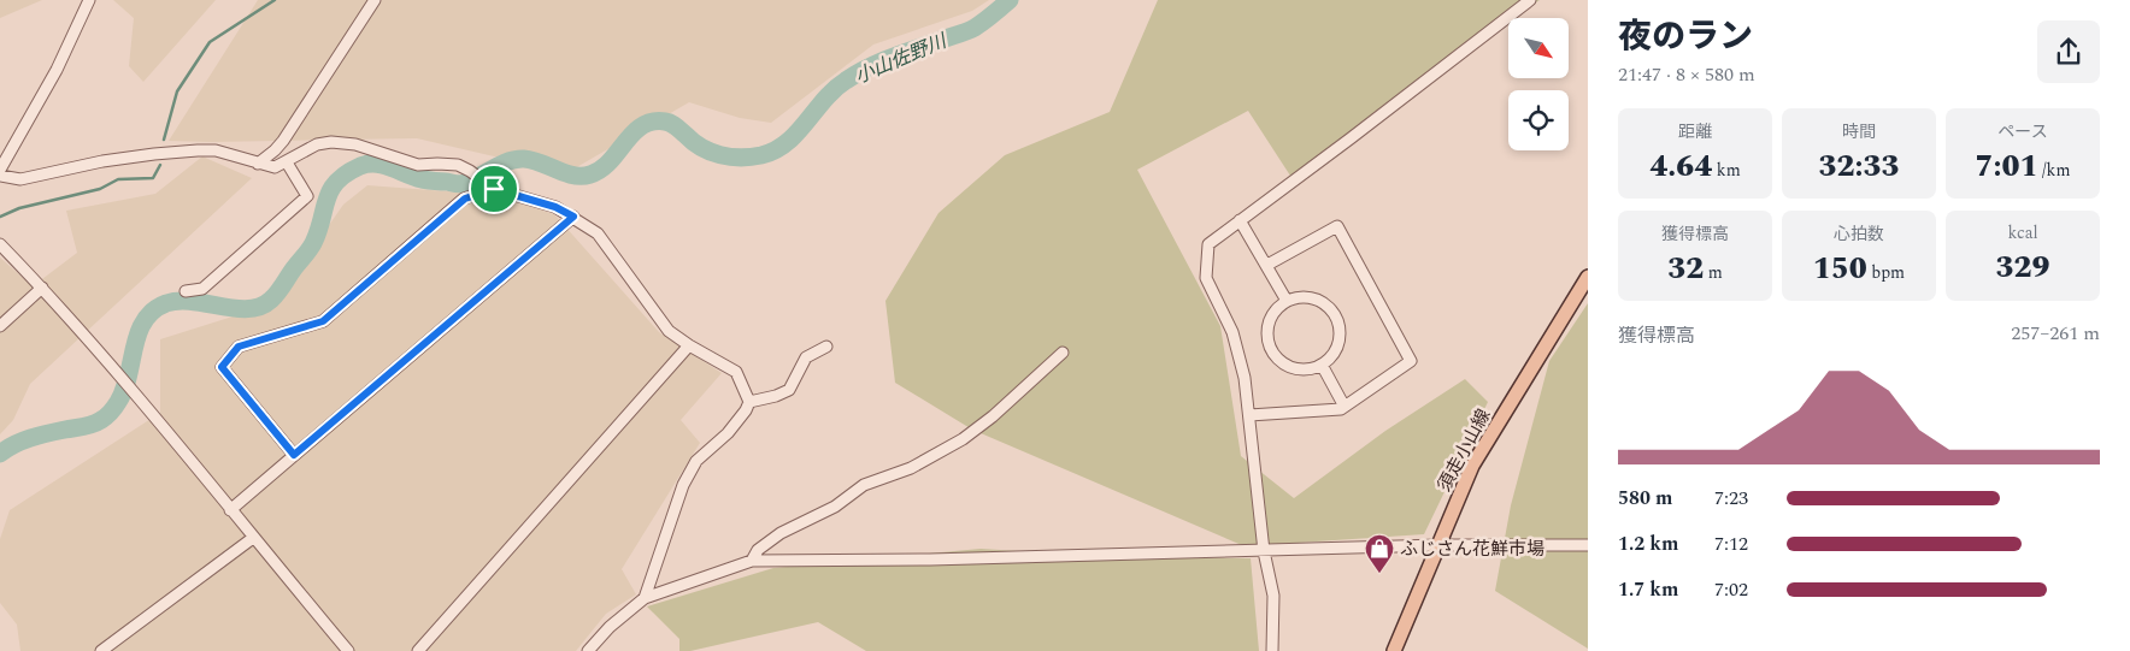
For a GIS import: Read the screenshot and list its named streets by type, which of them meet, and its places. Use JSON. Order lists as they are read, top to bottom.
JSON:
{
  "streets": {
    "main road": ["須走小山線"]
  },
  "water": ["小山佐野川"],
  "places": {
    "shop": ["ふじさん花鮮市場"]
  },
  "north": "bottom right",
  "page": {
    "heading": ["夜のラン", "21:47 · 8 × 580 m"],
    "stats": [
      ["距離", "4.64 km"],
      ["時間", "32:33"],
      ["ペース", "7:01 /km"],
      ["獲得標高", "32 m"],
      ["心拍数", "150 bpm"],
      ["kcal", "329"]
    ],
    "chart": ["獲得標高", "257–261 m"],
    "list": [
      {
        "name": "580 m",
        "note": "7:23"
      },
      {
        "name": "1.2 km",
        "note": "7:12"
      },
      {
        "name": "1.7 km",
        "note": "7:02"
      }
    ]
  }
}
